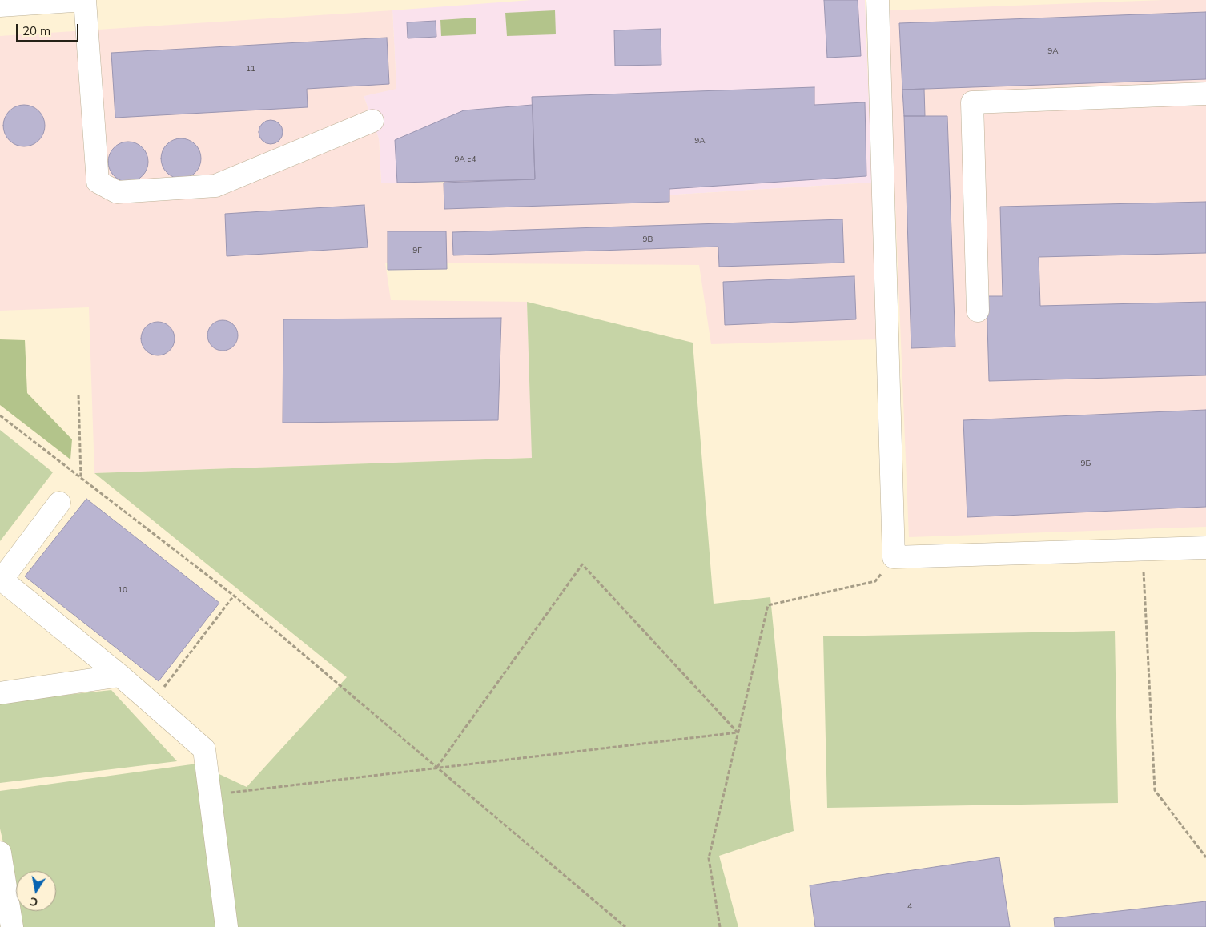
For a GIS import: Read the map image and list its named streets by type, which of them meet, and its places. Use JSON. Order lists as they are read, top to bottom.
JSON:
{
  "house_numbers": [
    "9А",
    "11",
    "9А",
    "9А с4",
    "9В",
    "9Г",
    "9Б",
    "10",
    "4"
  ],
  "scale_bar": "20 m",
  "north": "bottom"
}
